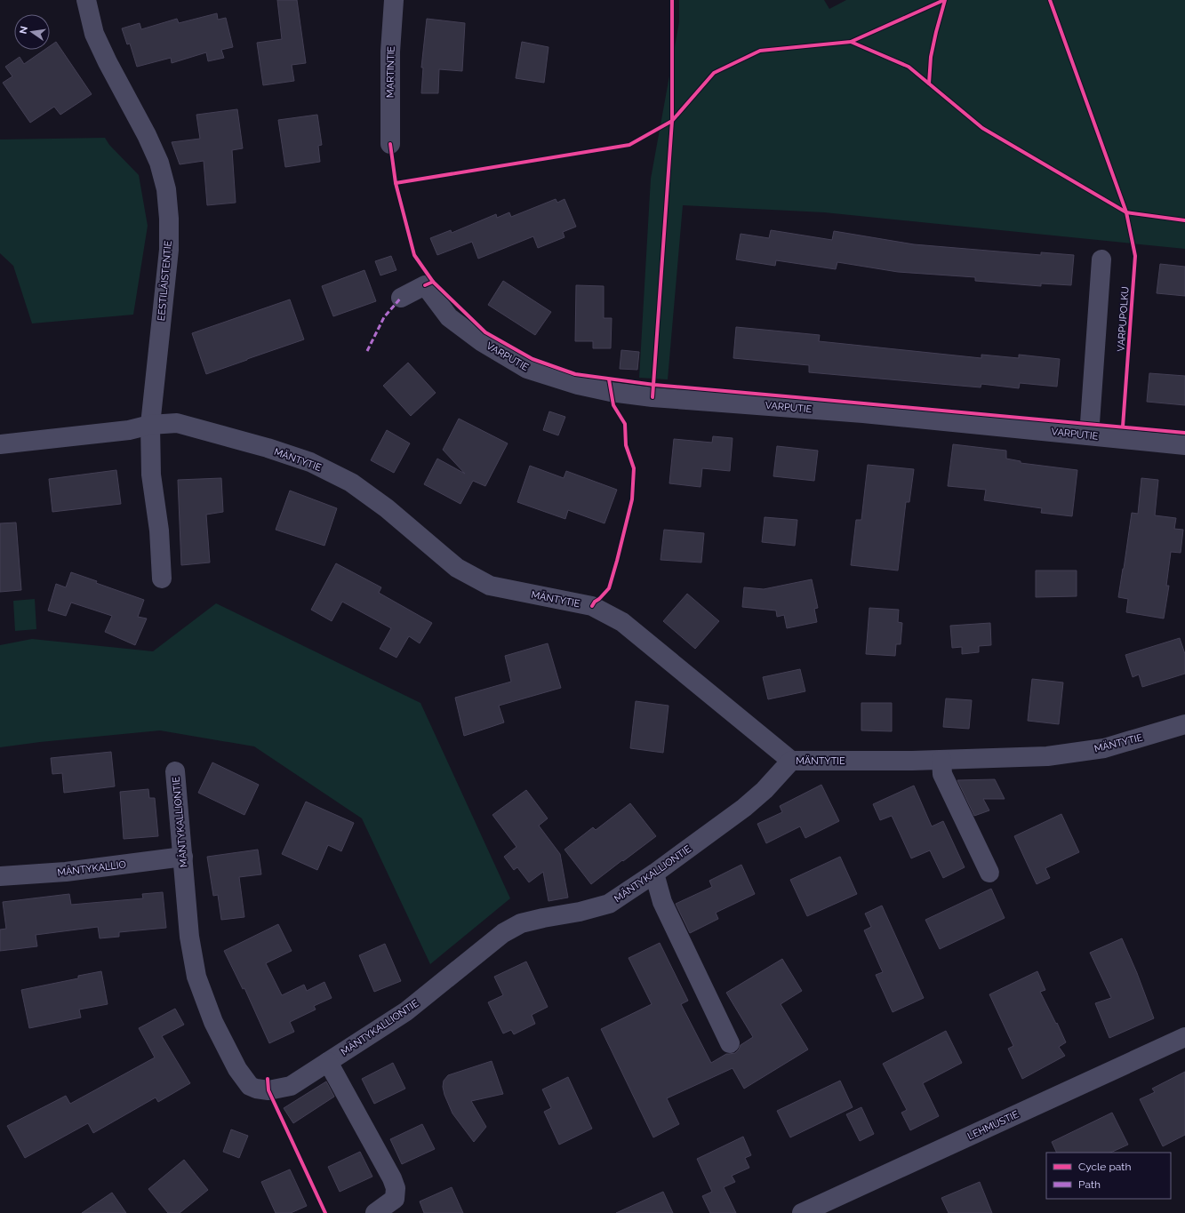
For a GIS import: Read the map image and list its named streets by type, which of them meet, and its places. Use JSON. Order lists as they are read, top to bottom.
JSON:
{
  "streets": {
    "street": [
      "MARTINTIE",
      "EESTILÄISTENTIE",
      "VARPUTIE",
      "MÄNTYTIE",
      "MÄNTYKALLIONTIE",
      "MÄNTYKALLIO",
      "LEHMUSTIE"
    ],
    "cycle path": ["VARPUPOLKU"]
  },
  "crossings": [
    ["EESTILÄISTENTIE", "MÄNTYTIE"],
    ["MÄNTYTIE", "MÄNTYKALLIONTIE"],
    ["MÄNTYKALLIONTIE", "MÄNTYKALLIO"]
  ],
  "legend": ["Cycle path", "Path"],
  "north": "left"
}
